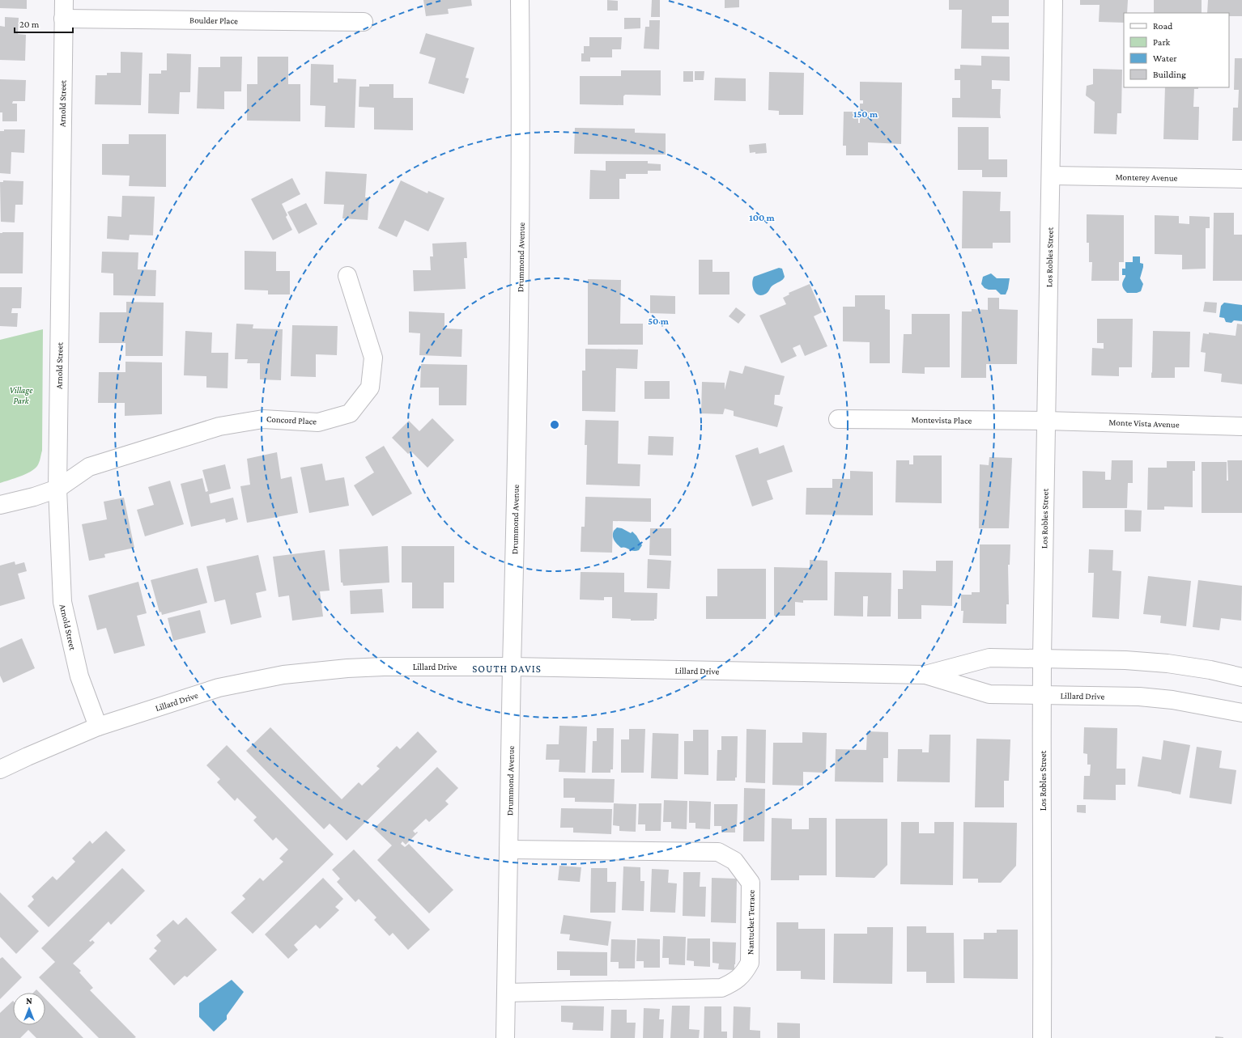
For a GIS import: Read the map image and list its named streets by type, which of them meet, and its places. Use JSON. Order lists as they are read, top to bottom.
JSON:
{
  "streets": {
    "street": [
      "Boulder Place",
      "Arnold Street",
      "Monterey Avenue",
      "Drummond Avenue",
      "Los Robles Street",
      "Concord Place",
      "Montevista Place",
      "Monte Vista Avenue",
      "Lillard Drive",
      "Nantucket Terrace"
    ]
  },
  "crossings": [
    ["Boulder Place", "Arnold Street"],
    ["Arnold Street", "Concord Place"],
    ["Arnold Street", "Lillard Drive"],
    ["Monterey Avenue", "Los Robles Street"],
    ["Drummond Avenue", "Lillard Drive"],
    ["Drummond Avenue", "Nantucket Terrace"],
    ["Los Robles Street", "Montevista Place"],
    ["Los Robles Street", "Monte Vista Avenue"],
    ["Los Robles Street", "Lillard Drive"],
    ["Montevista Place", "Monte Vista Avenue"]
  ],
  "districts": ["SOUTH DAVIS"],
  "parks": ["Village Park"],
  "legend": [
    "Road",
    "Park",
    "Water",
    "Building"
  ],
  "scale_bar": "20 m",
  "north": "top",
  "rings": ["150 m", "100 m", "50 m"]
}
